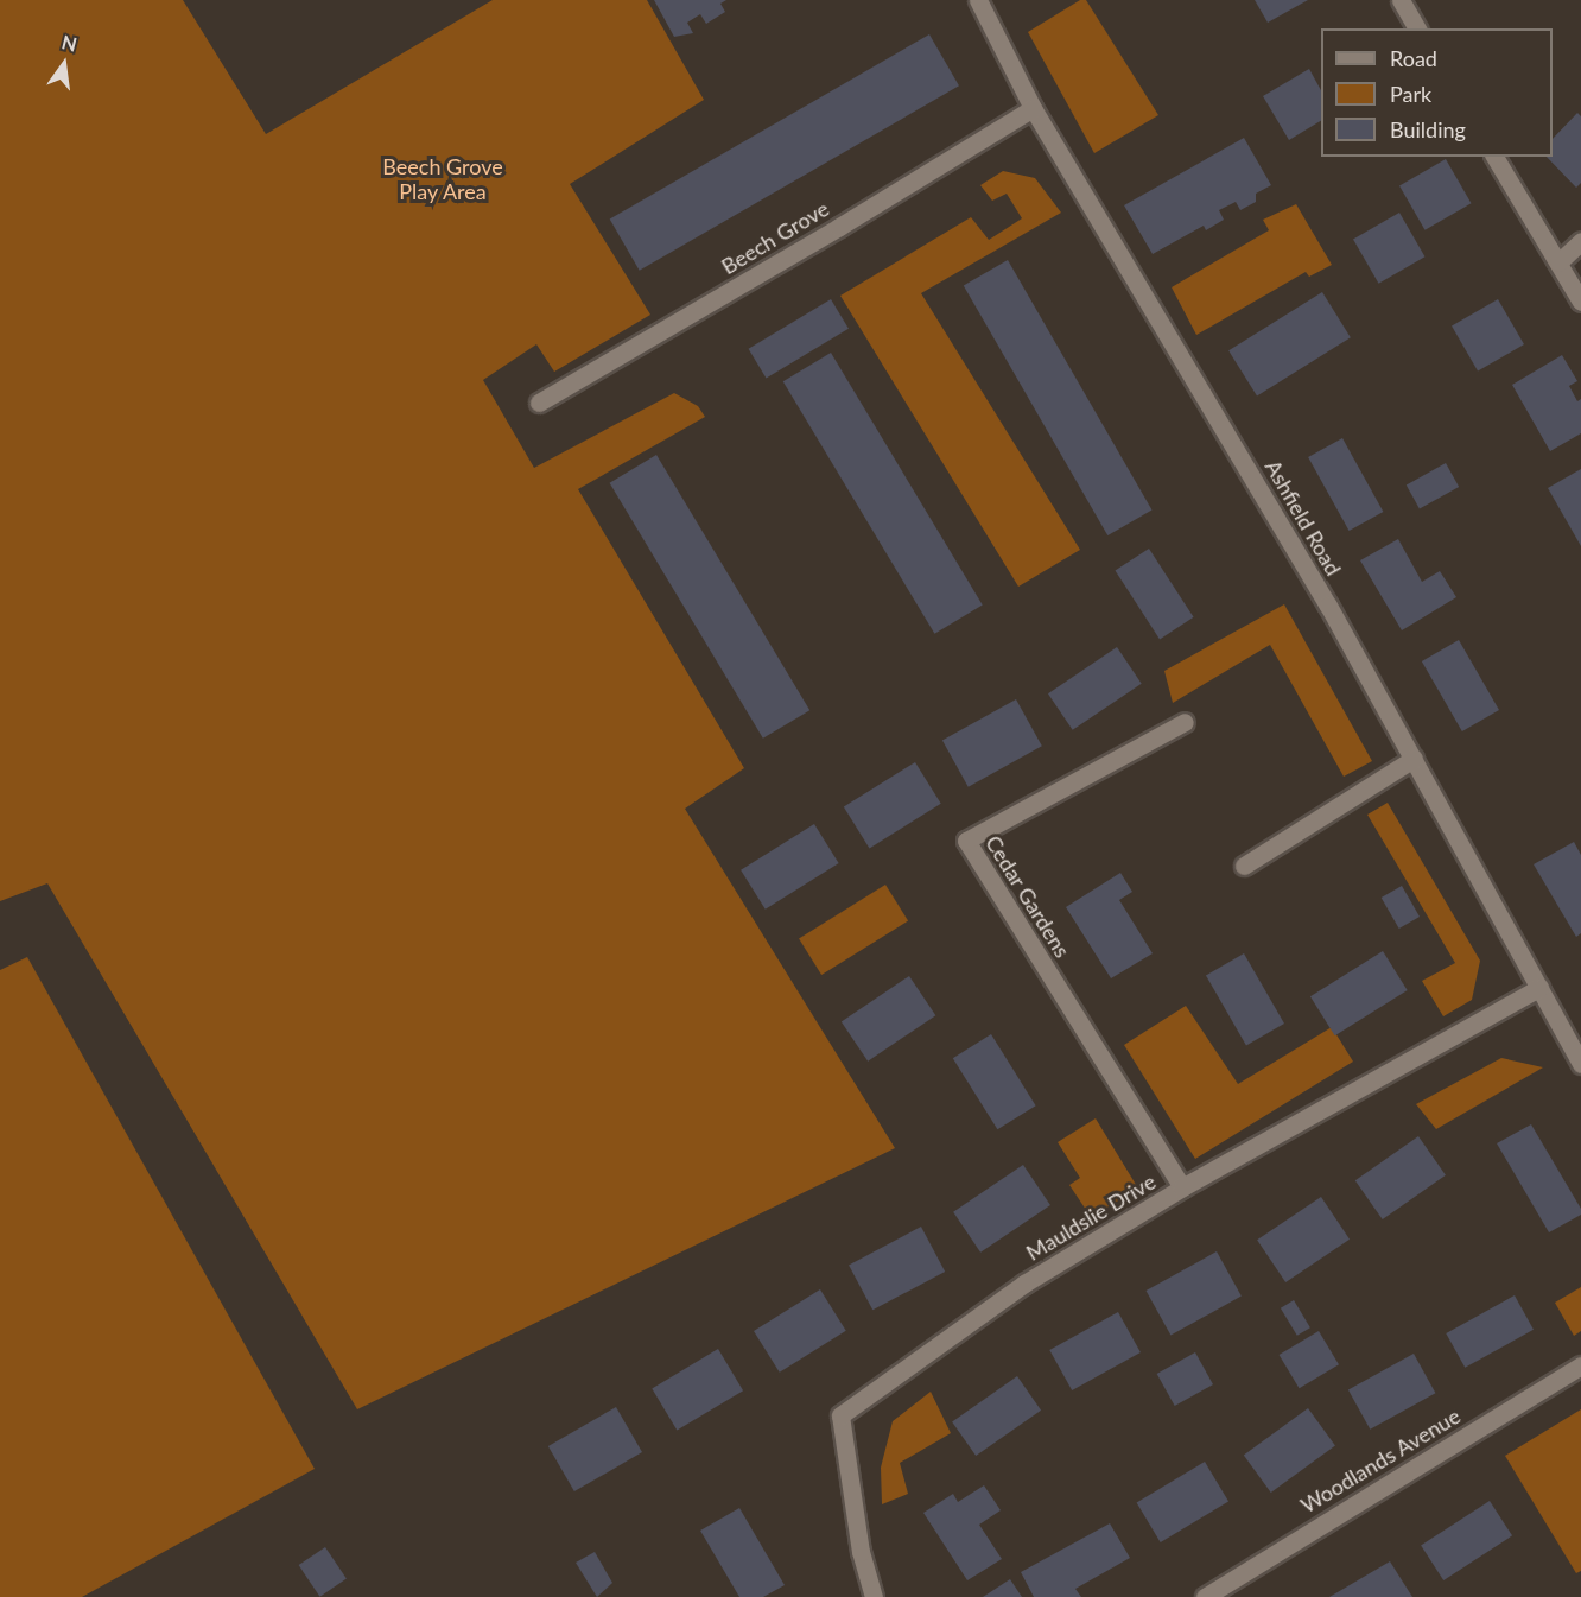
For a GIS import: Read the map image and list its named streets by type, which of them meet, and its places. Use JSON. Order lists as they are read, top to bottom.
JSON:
{
  "streets": {
    "street": [
      "Beech Grove",
      "Ashfield Road",
      "Cedar Gardens",
      "Mauldslie Drive",
      "Woodlands Avenue"
    ]
  },
  "crossings": [
    ["Beech Grove", "Ashfield Road"],
    ["Ashfield Road", "Mauldslie Drive"],
    ["Cedar Gardens", "Mauldslie Drive"]
  ],
  "parks": ["Beech Grove Play Area"],
  "legend": ["Road", "Park", "Building"],
  "north": "top"
}
